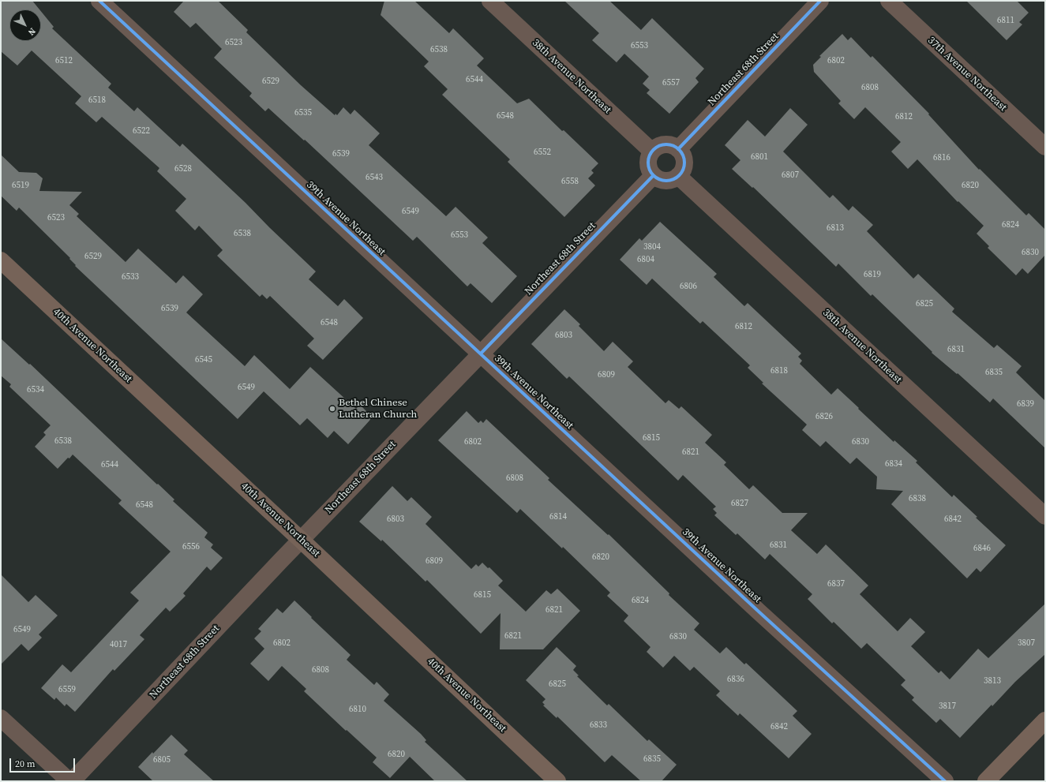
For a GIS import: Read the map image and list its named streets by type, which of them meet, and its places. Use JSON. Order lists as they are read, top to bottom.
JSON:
{
  "streets": {
    "street": [
      "Northeast 68th Street",
      "37th Avenue Northeast",
      "38th Avenue Northeast",
      "39th Avenue Northeast",
      "40th Avenue Northeast"
    ]
  },
  "crossings": [
    ["Northeast 68th Street", "38th Avenue Northeast"],
    ["Northeast 68th Street", "39th Avenue Northeast"],
    ["Northeast 68th Street", "40th Avenue Northeast"]
  ],
  "places": ["Bethel Chinese Lutheran Church"],
  "house_numbers": [
    "6811",
    "6523",
    "6553",
    "6538",
    "6512",
    "6802",
    "6544",
    "6529",
    "6557",
    "6808",
    "6518",
    "6535",
    "6548",
    "6812",
    "6522",
    "6552",
    "6539",
    "6801",
    "6816",
    "6528",
    "6807",
    "6543",
    "6558",
    "6519",
    "6820",
    "6549",
    "6523",
    "6824",
    "6813",
    "6538",
    "6553",
    "3804",
    "6830",
    "6529",
    "6804",
    "6819",
    "6533",
    "6806",
    "6825",
    "6539",
    "6548",
    "6812",
    "6803",
    "6831",
    "6545",
    "6818",
    "6835",
    "6809",
    "6549",
    "6534",
    "6839",
    "6826",
    "6815",
    "6538",
    "6802",
    "6830",
    "6821",
    "6834",
    "6544",
    "6808",
    "6838",
    "6827",
    "6548",
    "6814",
    "6803",
    "6842",
    "6831",
    "6556",
    "6846",
    "6820",
    "6809",
    "6837",
    "6815",
    "6824",
    "6821",
    "6549",
    "6821",
    "6830",
    "6802",
    "3807",
    "4017",
    "6808",
    "6836",
    "3813",
    "6825",
    "6559",
    "3817",
    "6810",
    "6833",
    "6842",
    "6820",
    "6835",
    "6805"
  ],
  "scale_bar": "20 m",
  "north": "bottom right"
}
